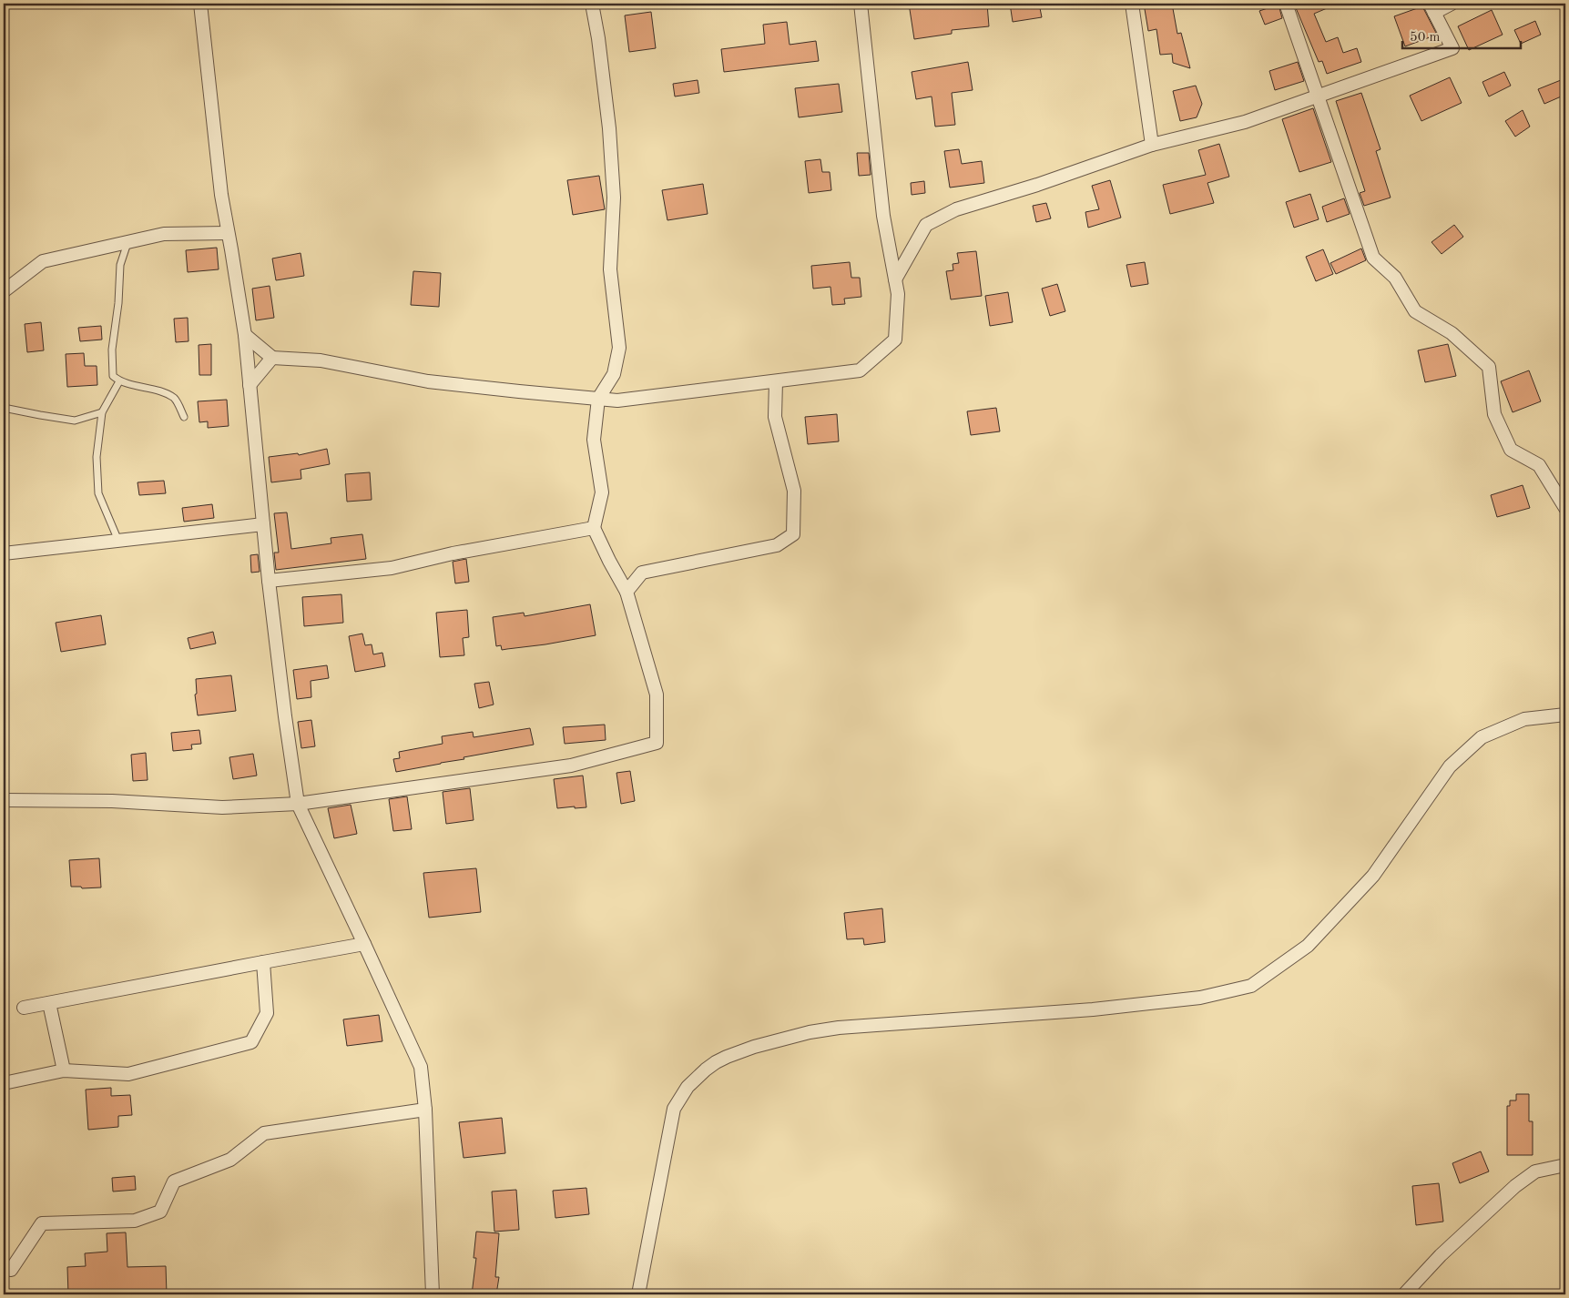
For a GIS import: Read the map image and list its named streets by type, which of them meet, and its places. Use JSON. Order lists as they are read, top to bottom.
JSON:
{
  "scale_bar": "50 m"
}
